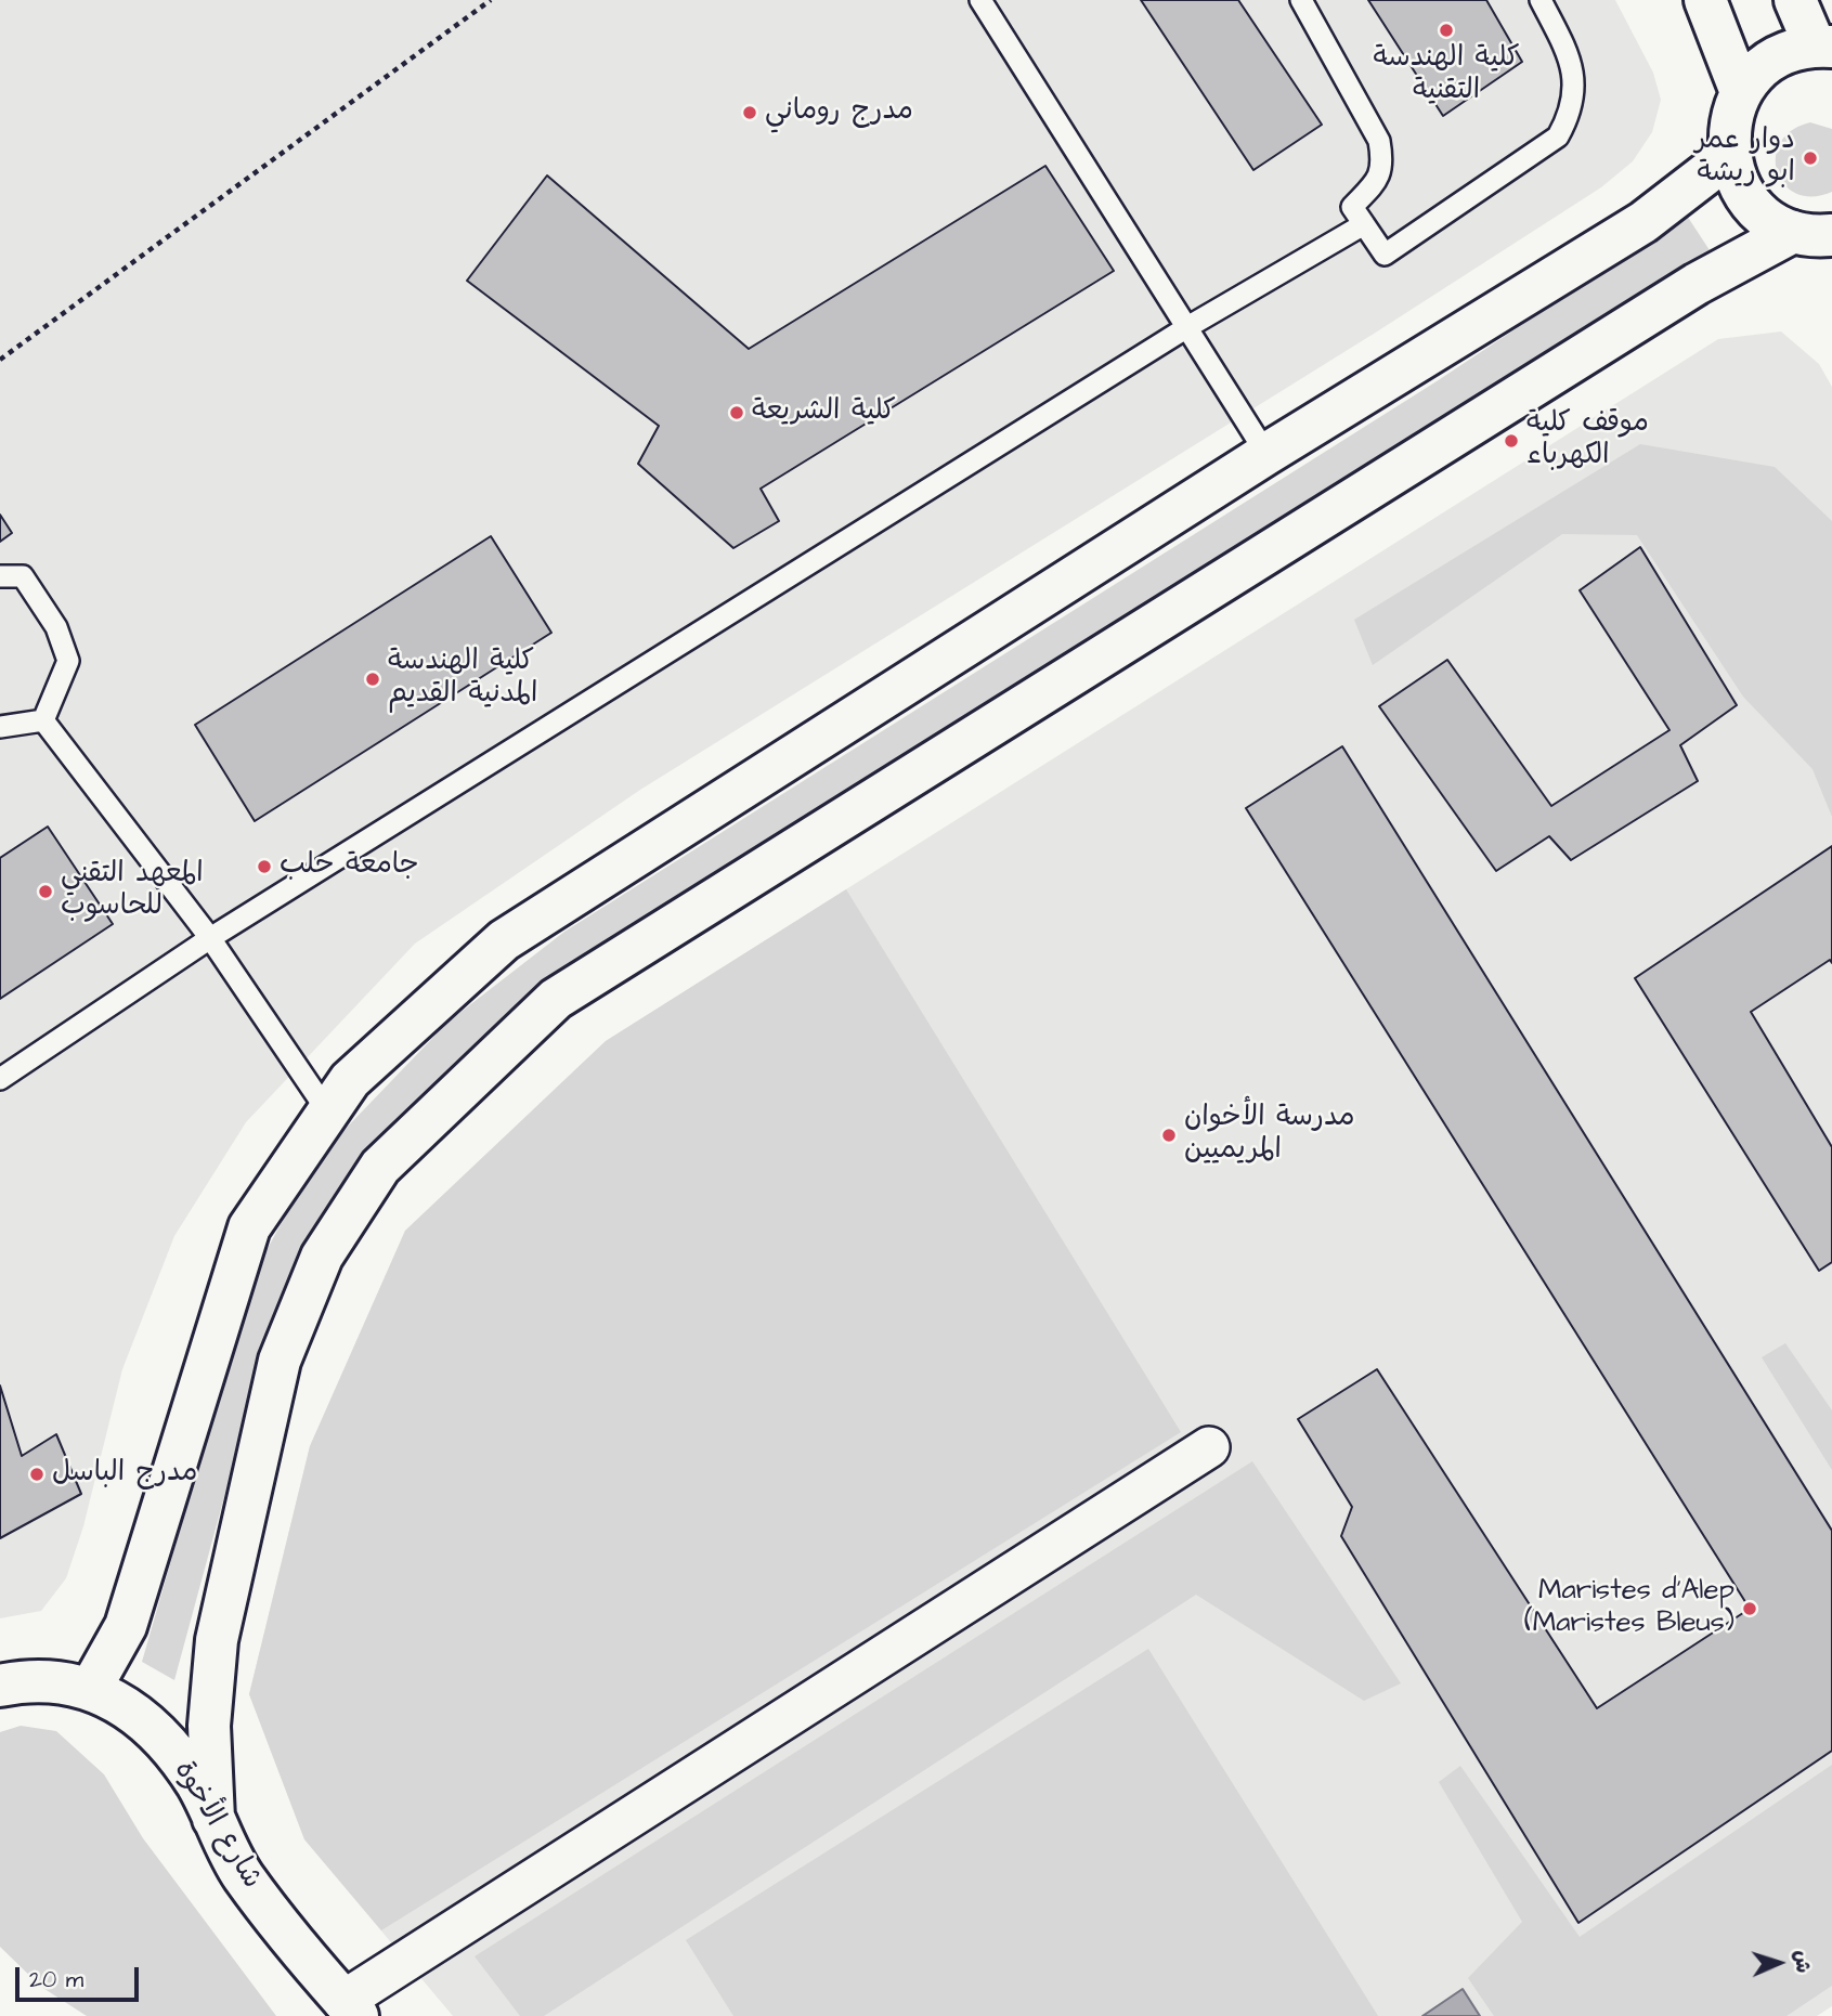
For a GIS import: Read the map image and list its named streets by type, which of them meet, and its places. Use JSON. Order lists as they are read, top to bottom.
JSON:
{
  "streets": {
    "main road": ["شارع الأخوة"]
  },
  "places": [
    "كلية الهندسة التقنية",
    "مدرج روماني",
    "دوار عمر ابو ريشة",
    "كلية الشريعة",
    "موقف كلية الكهرباء",
    "كلية الهندسة المدنية القديم",
    "جامعة حلب",
    "المعهد التقني للحاسوب",
    "مدرسة الأخوان المريميين",
    "مدرج الباسل",
    "Maristes d'Alep (Maristes Bleus)"
  ],
  "scale_bar": "20 m",
  "north": "right"
}
